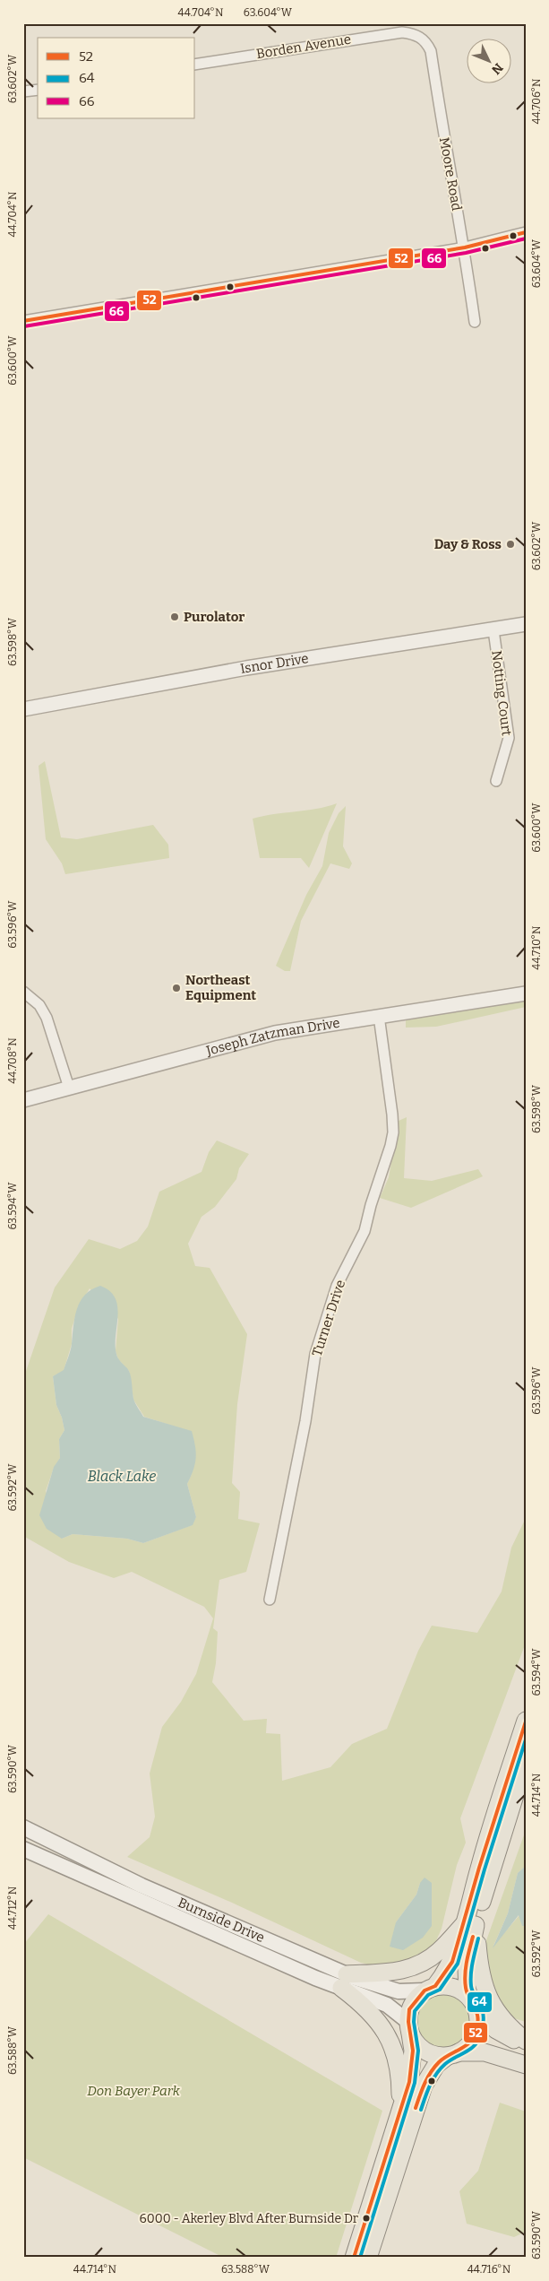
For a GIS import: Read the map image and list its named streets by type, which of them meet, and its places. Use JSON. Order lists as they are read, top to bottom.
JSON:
{
  "streets": {
    "main road": ["Burnside Drive"],
    "street": [
      "Borden Avenue",
      "Moore Road",
      "Isnor Drive",
      "Notting Court",
      "Joseph Zatzman Drive",
      "Turner Drive"
    ]
  },
  "crossings": [
    ["Borden Avenue", "Moore Road"],
    ["Isnor Drive", "Notting Court"],
    ["Joseph Zatzman Drive", "Turner Drive"]
  ],
  "water": ["Black Lake"],
  "parks": ["Don Bayer Park"],
  "places": [
    "Day & Ross",
    "Purolator",
    "Northeast Equipment",
    "6000 - Akerley Blvd After Burnside Dr"
  ],
  "lines": ["transit line 52", "transit line 66", "transit line 64"],
  "legend": ["52", "64", "66"],
  "north": "bottom right",
  "coordinates": [
    "44.704°N",
    "63.604°W",
    "63.602°W",
    "44.706°N",
    "63.600°W",
    "63.598°W",
    "63.596°W",
    "44.710°N",
    "44.708°N",
    "63.594°W",
    "63.592°W",
    "63.590°W",
    "44.714°N",
    "44.712°N",
    "63.588°W",
    "44.716°N"
  ]
}
